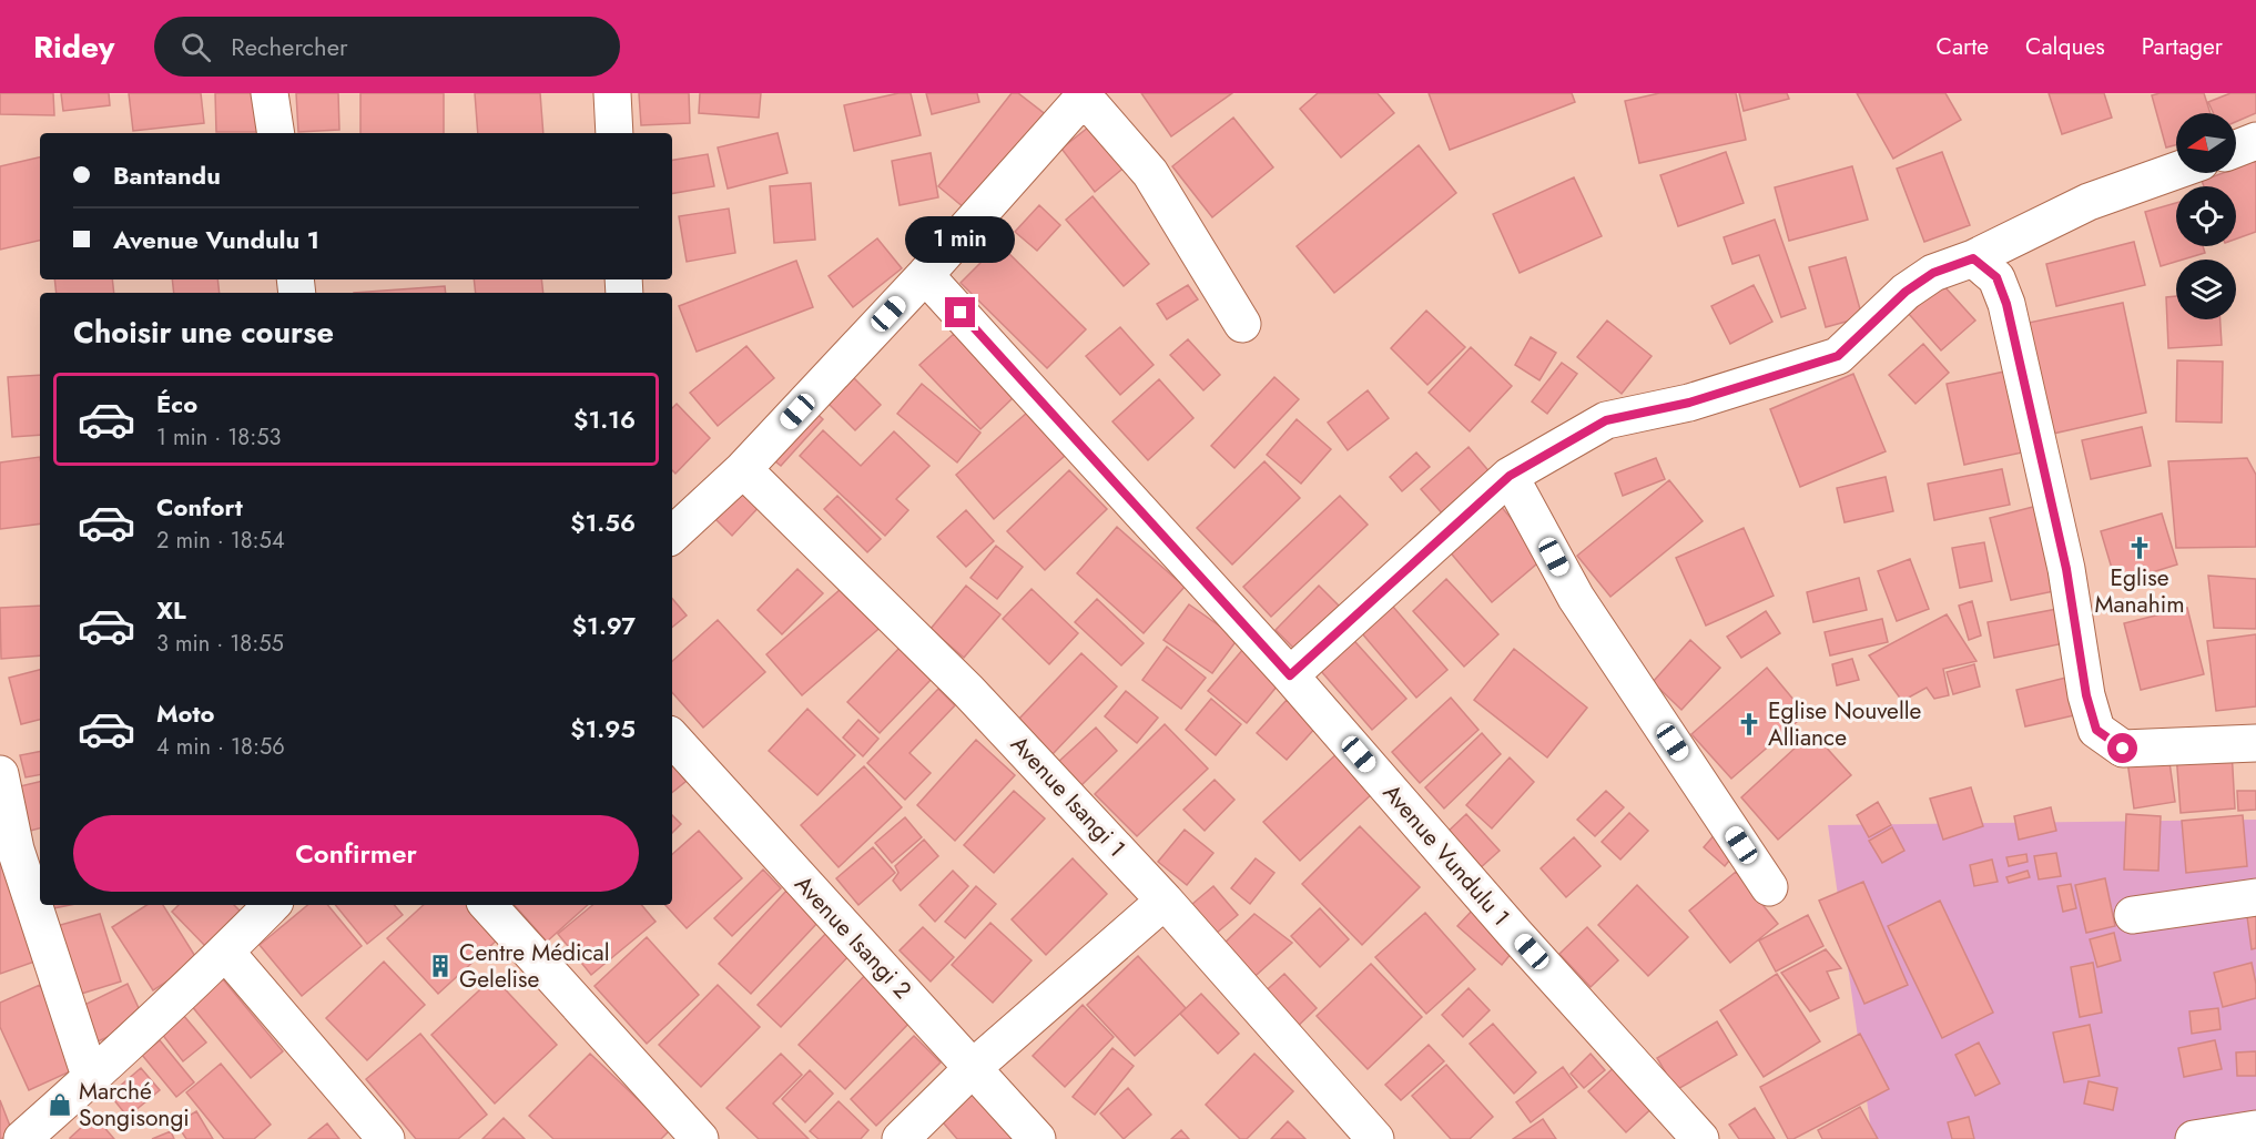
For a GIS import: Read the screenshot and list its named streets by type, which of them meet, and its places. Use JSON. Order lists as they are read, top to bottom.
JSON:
{
  "streets": {
    "street": ["Avenue Isangi 1", "Avenue Vundulu 1", "Avenue Isangi 2"]
  },
  "places": {
    "church": ["Eglise Manahim", "Eglise Nouvelle Alliance"],
    "building": ["Centre Médical Gelelise"],
    "shop": ["Marché Songisongi"]
  },
  "north": "left",
  "page": {
    "header": "Ridey",
    "search": "Rechercher",
    "nav": ["Carte", "Calques", "Partager"],
    "banner": ["Bantandu", "Avenue Vundulu 1"],
    "bubble": "1 min",
    "heading": "Choisir une course",
    "list": [
      {
        "name": "Éco",
        "note": "1 min · 18:53",
        "value": "$1.16"
      },
      {
        "name": "Confort",
        "note": "2 min · 18:54",
        "value": "$1.56"
      },
      {
        "name": "XL",
        "note": "3 min · 18:55",
        "value": "$1.97"
      },
      {
        "name": "Moto",
        "note": "4 min · 18:56",
        "value": "$1.95"
      }
    ],
    "buttons": "Confirmer"
  }
}
